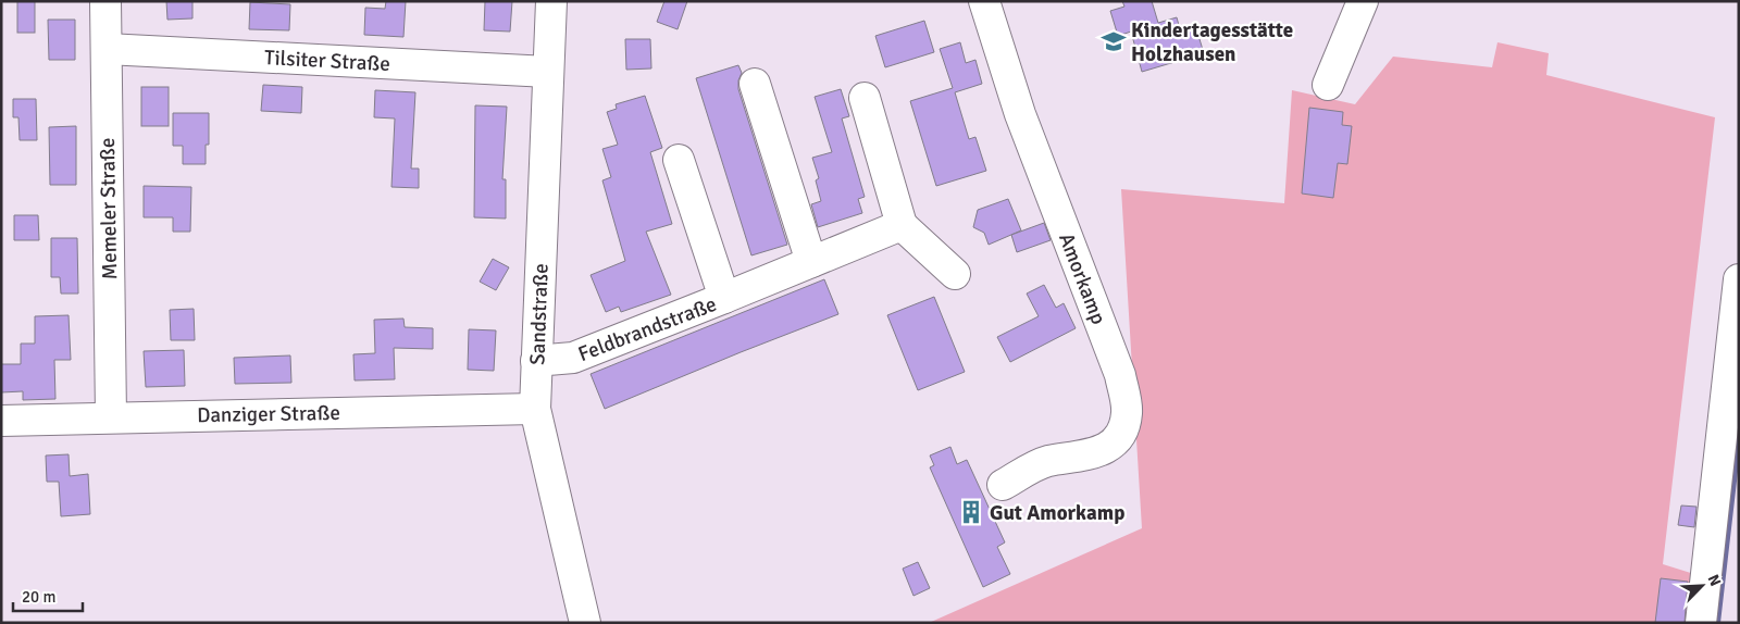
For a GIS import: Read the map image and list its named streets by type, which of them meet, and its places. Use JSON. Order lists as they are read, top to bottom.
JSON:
{
  "streets": {
    "street": [
      "Tilsiter Straße",
      "Memeler Straße",
      "Amorkamp",
      "Sandstraße",
      "Feldbrandstraße",
      "Danziger Straße"
    ]
  },
  "crossings": [
    ["Tilsiter Straße", "Memeler Straße"],
    ["Tilsiter Straße", "Sandstraße"],
    ["Memeler Straße", "Danziger Straße"],
    ["Sandstraße", "Feldbrandstraße"],
    ["Sandstraße", "Danziger Straße"]
  ],
  "places": {
    "school or university": ["Kindertagesstätte Holzhausen"],
    "building": ["Gut Amorkamp"]
  },
  "scale_bar": "20 m",
  "north": "top right"
}
